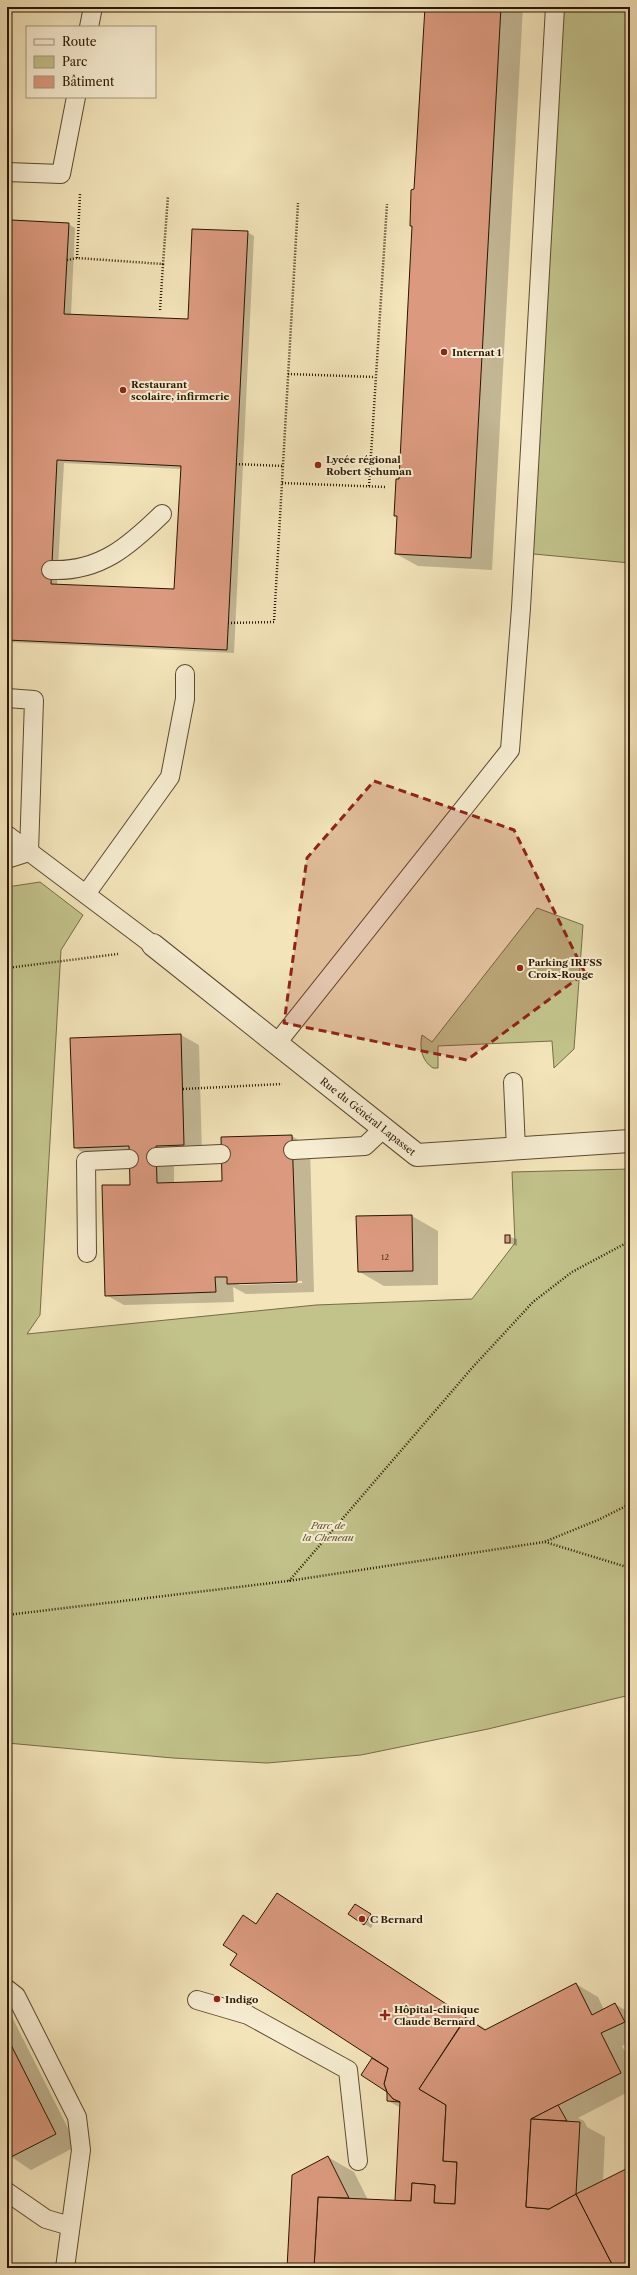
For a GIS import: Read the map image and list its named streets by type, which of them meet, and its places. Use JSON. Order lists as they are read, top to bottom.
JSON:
{
  "streets": {
    "street": ["Rue du Général Lapasset"]
  },
  "parks": ["Parc de la Cheneau"],
  "places": {
    "other": [
      "Internat 1",
      "Restaurant scolaire, infirmerie",
      "Lycée régional Robert Schuman",
      "Parking IRFSS Croix-Rouge",
      "C Bernard",
      "Indigo"
    ],
    "health": ["Hôpital-clinique Claude Bernard"]
  },
  "house_numbers": ["12"],
  "legend": ["Route", "Parc", "Bâtiment"]
}
